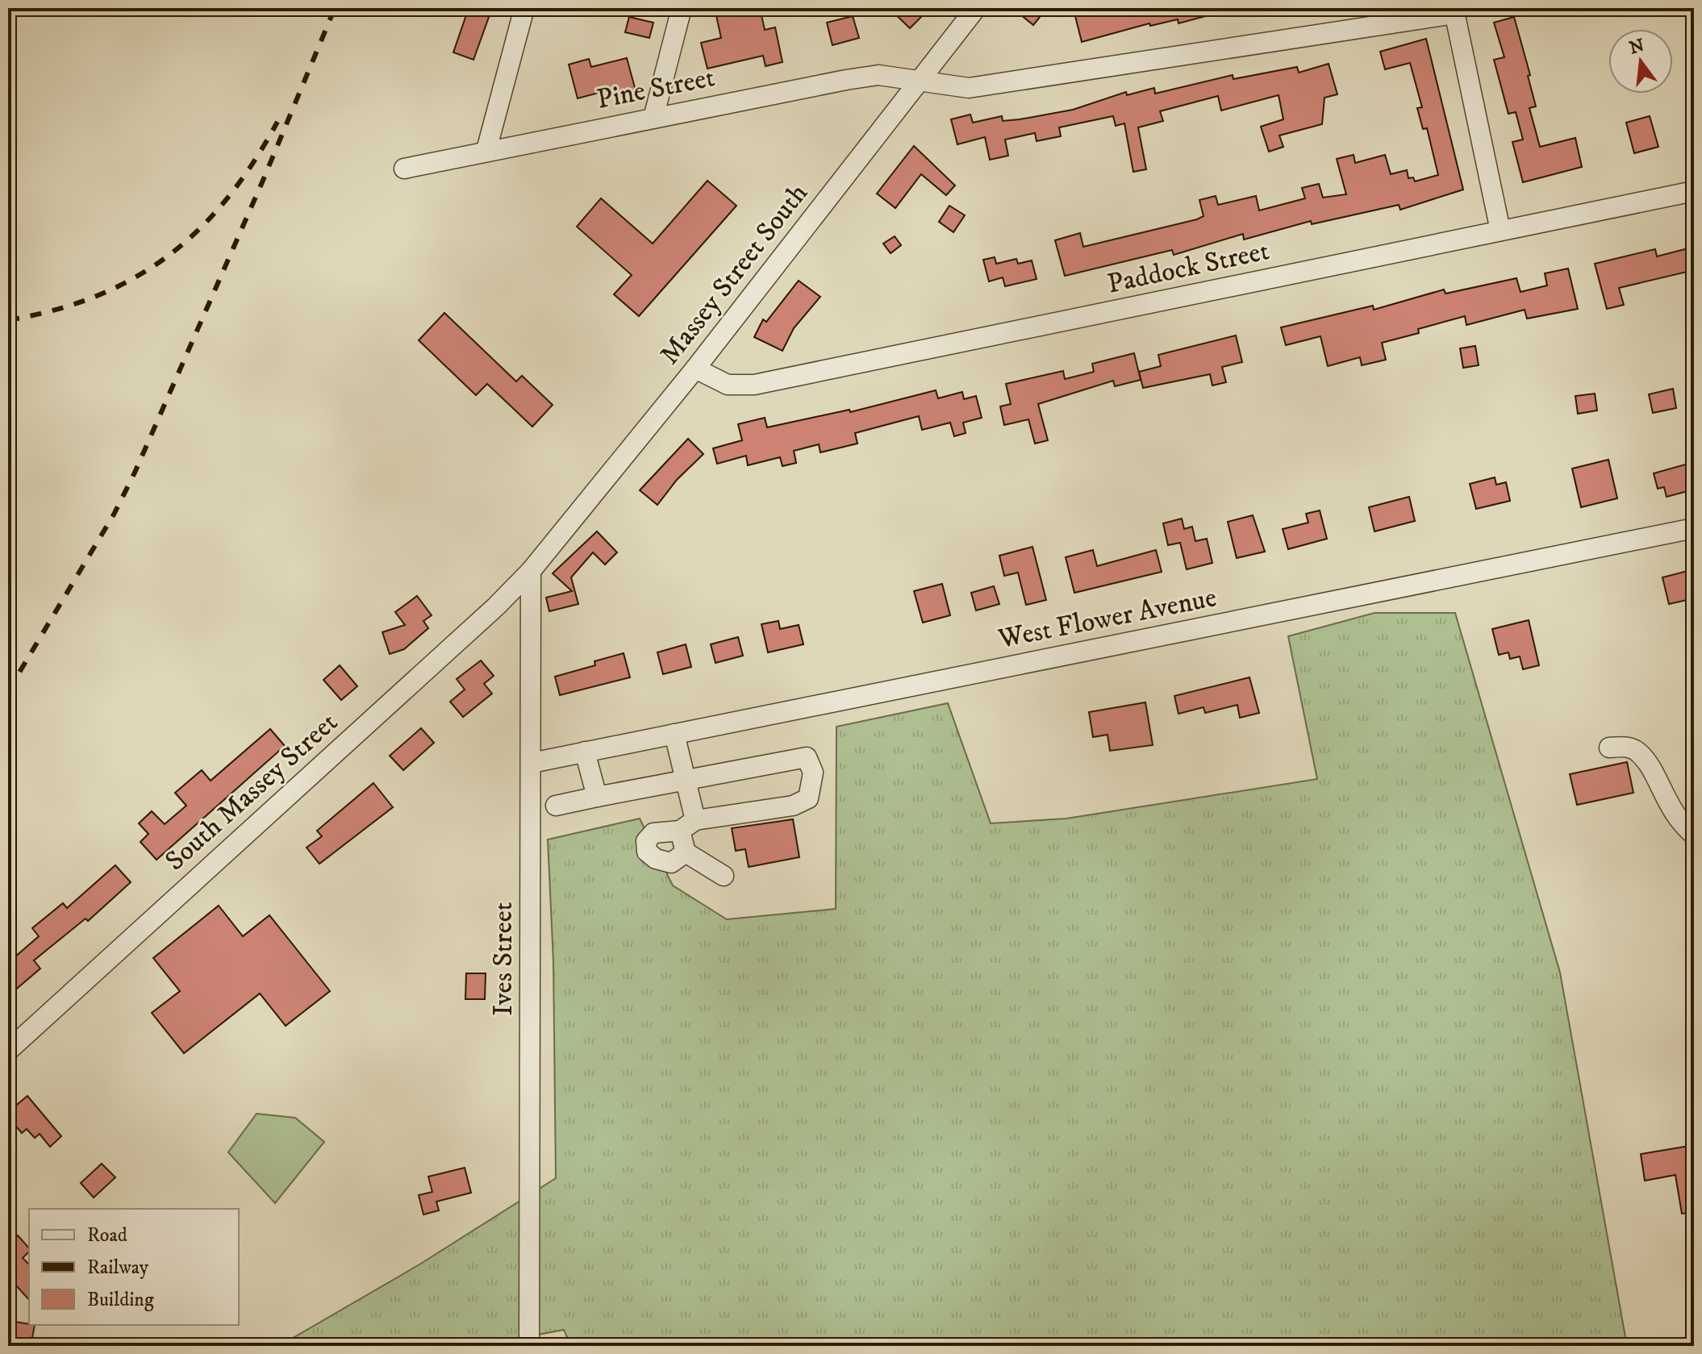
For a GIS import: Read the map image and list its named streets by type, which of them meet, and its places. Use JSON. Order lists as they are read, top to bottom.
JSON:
{
  "streets": {
    "street": [
      "Pine Street",
      "Paddock Street",
      "Massey Street South",
      "West Flower Avenue",
      "South Massey Street",
      "Ives Street"
    ]
  },
  "crossings": [
    ["Pine Street", "Massey Street South"],
    ["Paddock Street", "Massey Street South"],
    ["Massey Street South", "South Massey Street"],
    ["Massey Street South", "Ives Street"],
    ["West Flower Avenue", "Ives Street"],
    ["South Massey Street", "Ives Street"]
  ],
  "legend": ["Road", "Railway", "Building"],
  "north": "top"
}
